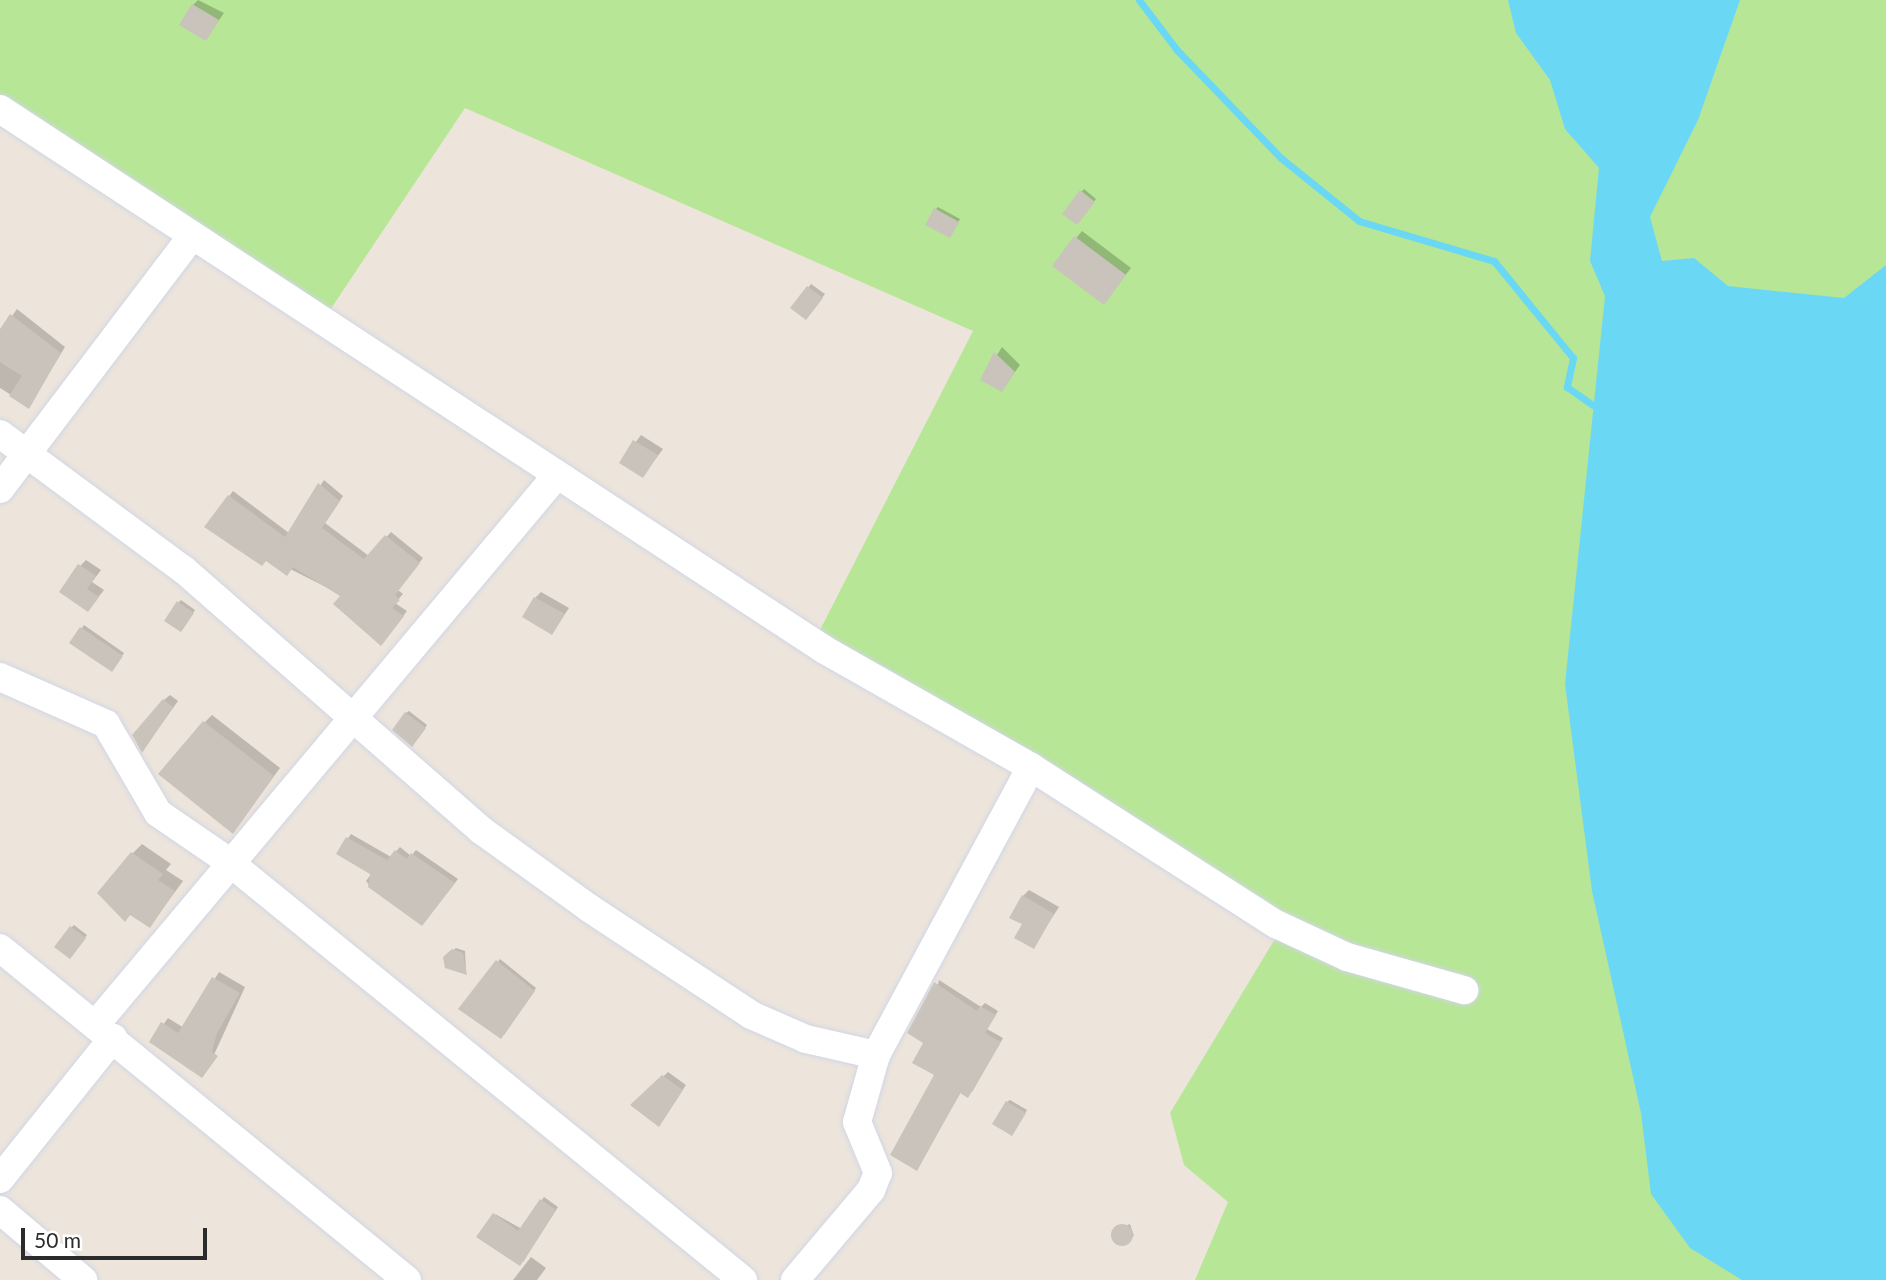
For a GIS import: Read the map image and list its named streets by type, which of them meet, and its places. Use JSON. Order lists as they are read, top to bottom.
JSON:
{
  "scale_bar": "50 m"
}
